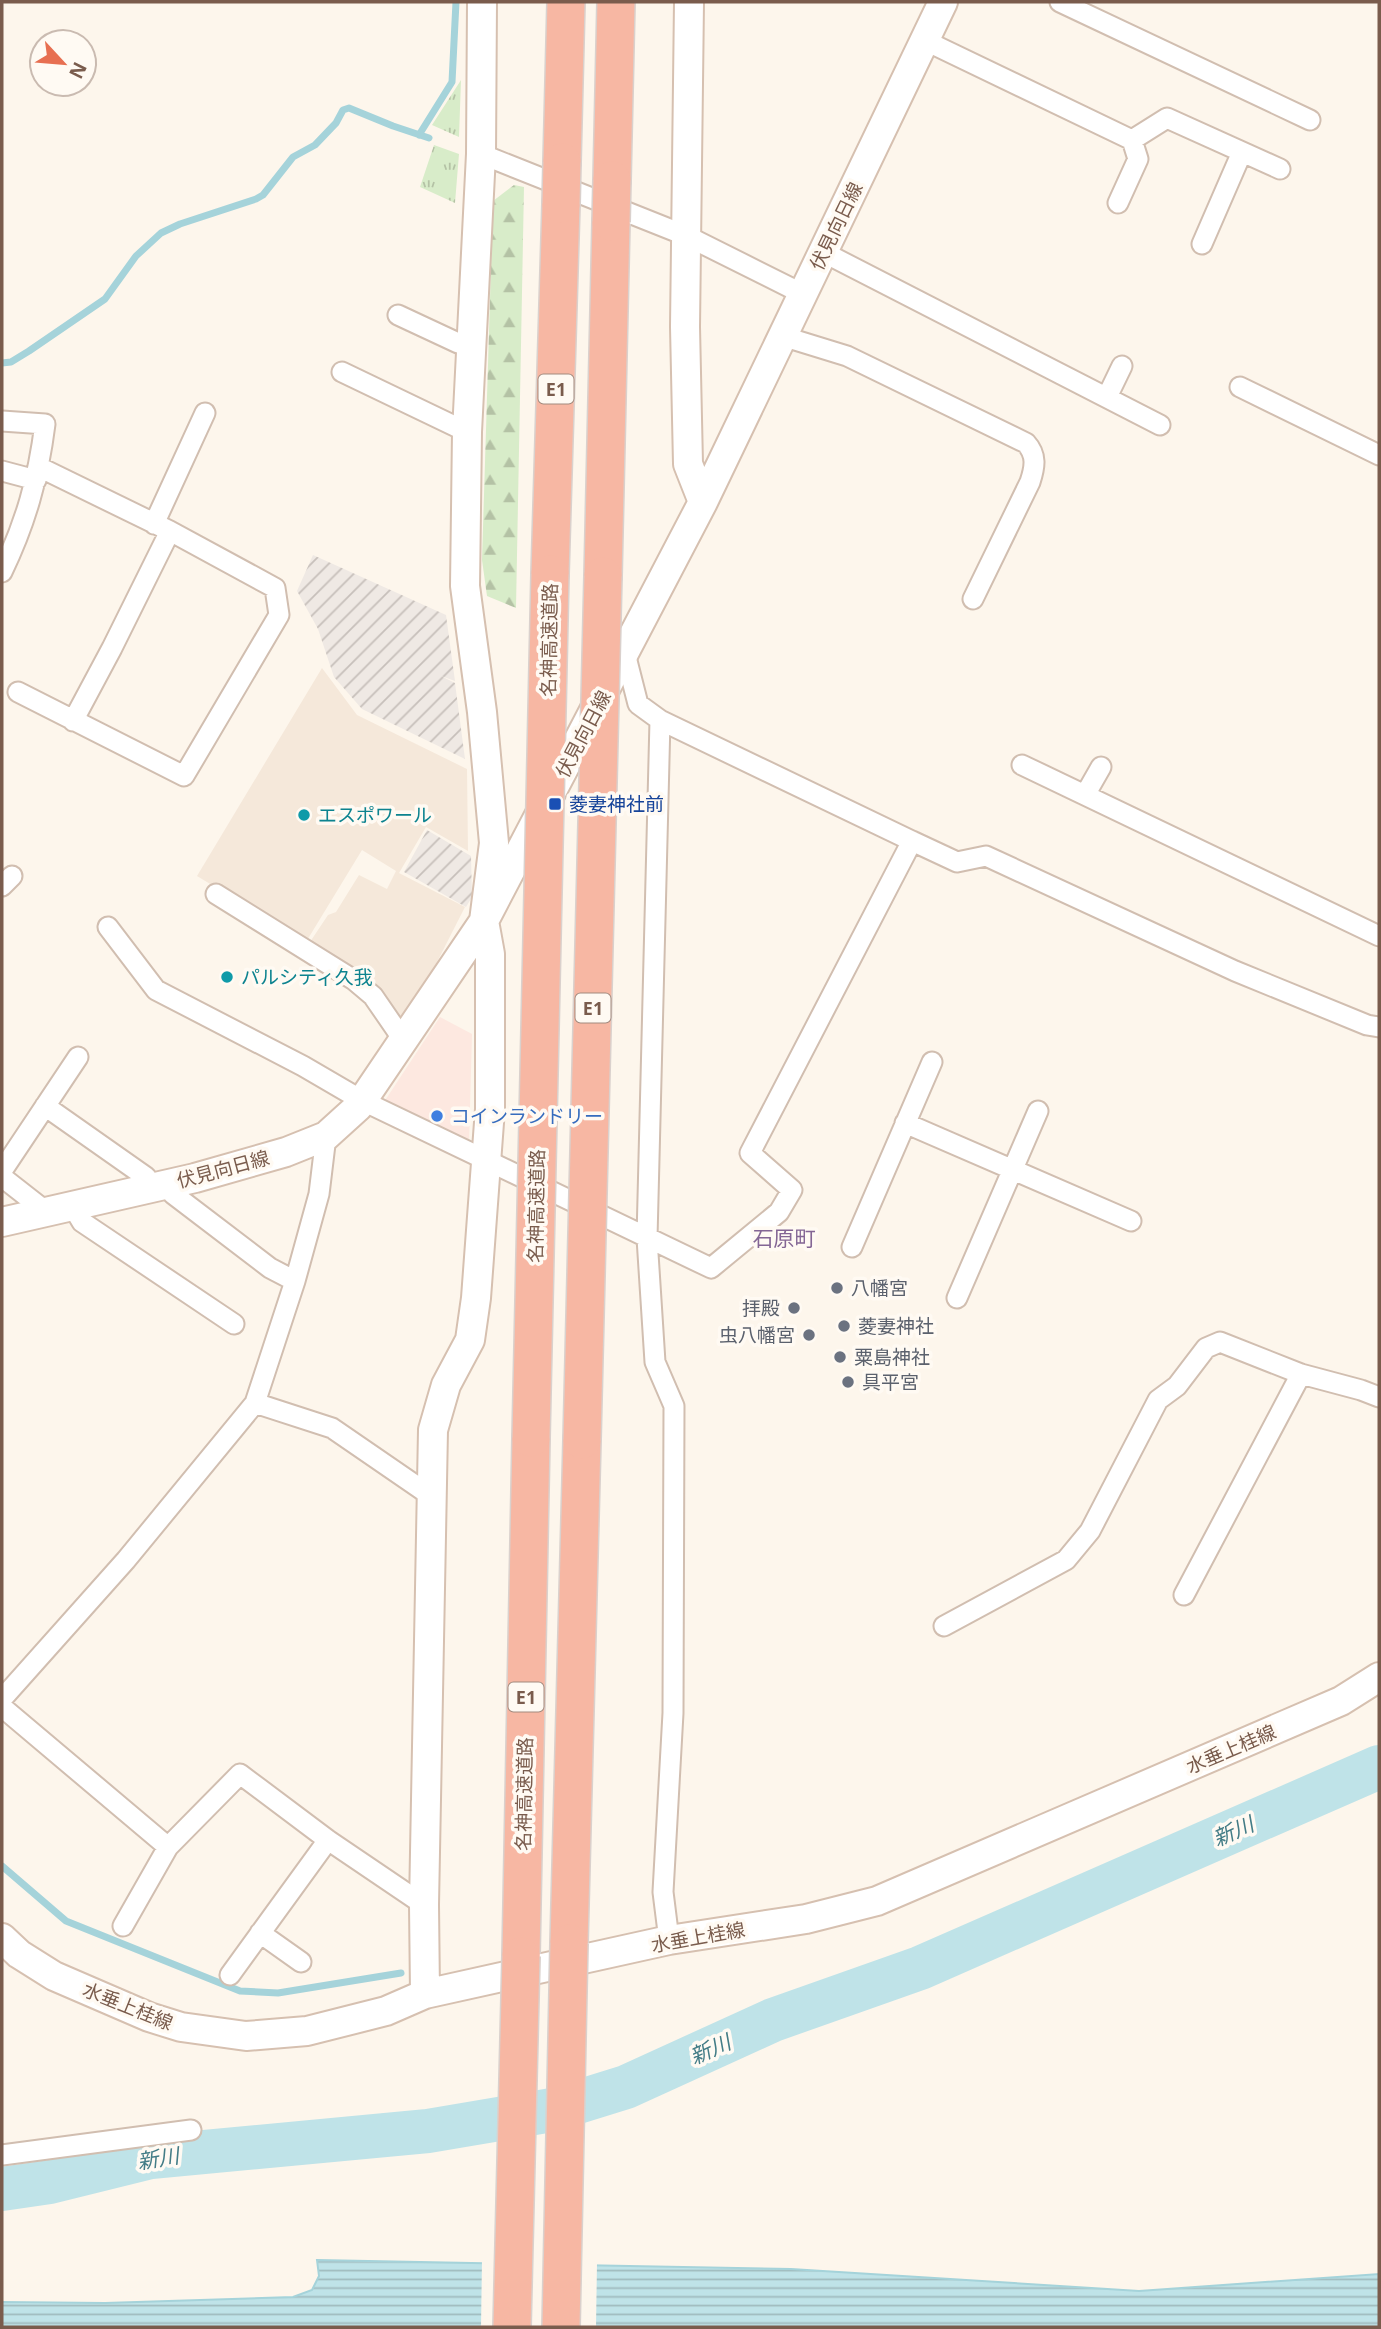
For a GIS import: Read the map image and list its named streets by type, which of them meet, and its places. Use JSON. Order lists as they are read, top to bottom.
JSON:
{
  "streets": {
    "highway": ["E1", "名神高速道路"],
    "main road": ["伏見向日線", "水垂上桂線"]
  },
  "districts": ["石原町"],
  "water": ["新川"],
  "places": {
    "transit": ["菱妻神社前"],
    "other": [
      "エスポワール",
      "パルシティ久我",
      "コインランドリー",
      "八幡宮",
      "拝殿",
      "菱妻神社",
      "虫八幡宮",
      "粟島神社",
      "具平宮"
    ]
  },
  "north": "bottom right"
}
